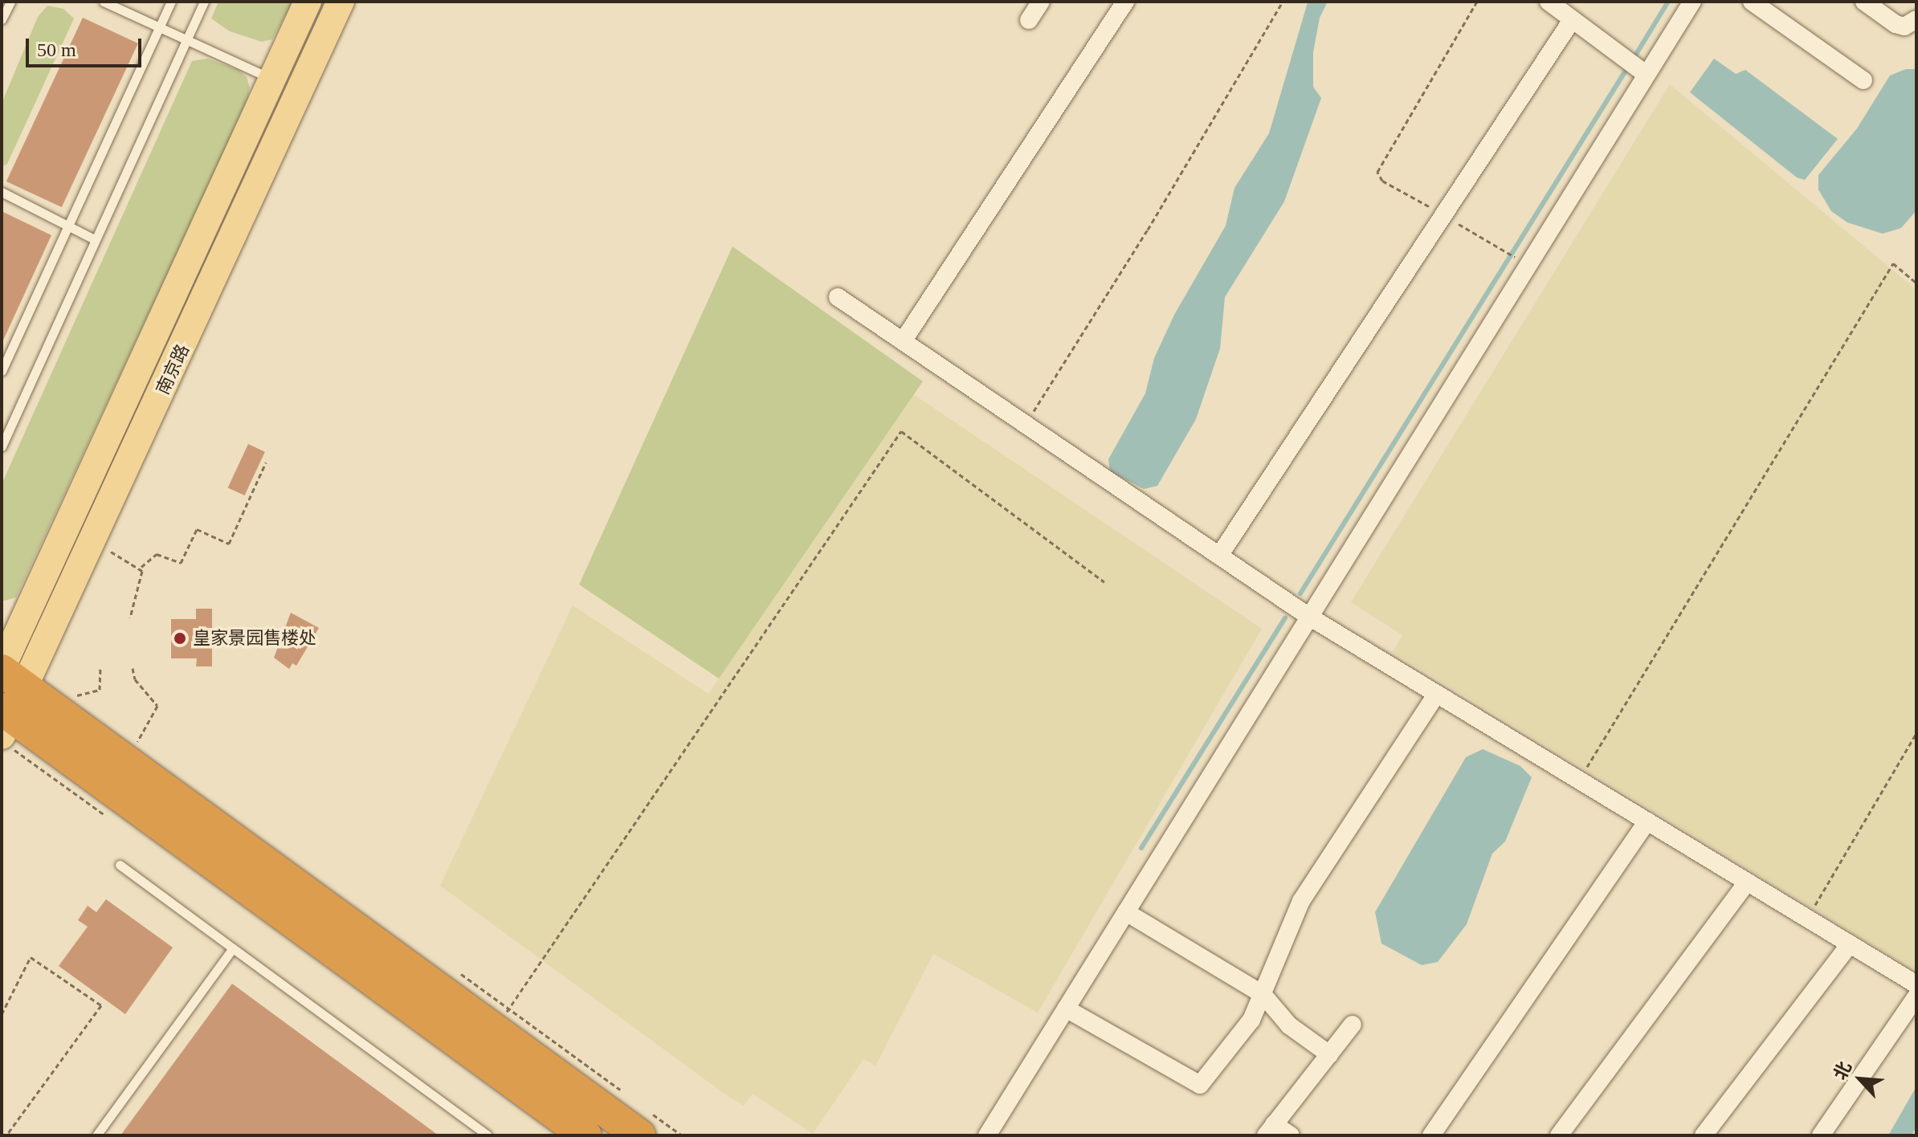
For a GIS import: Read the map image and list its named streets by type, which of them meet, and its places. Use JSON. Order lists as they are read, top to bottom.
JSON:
{
  "streets": {
    "main road": ["南京路"]
  },
  "places": ["皇家景园售楼处"],
  "scale_bar": "50 m",
  "north": "top left"
}
